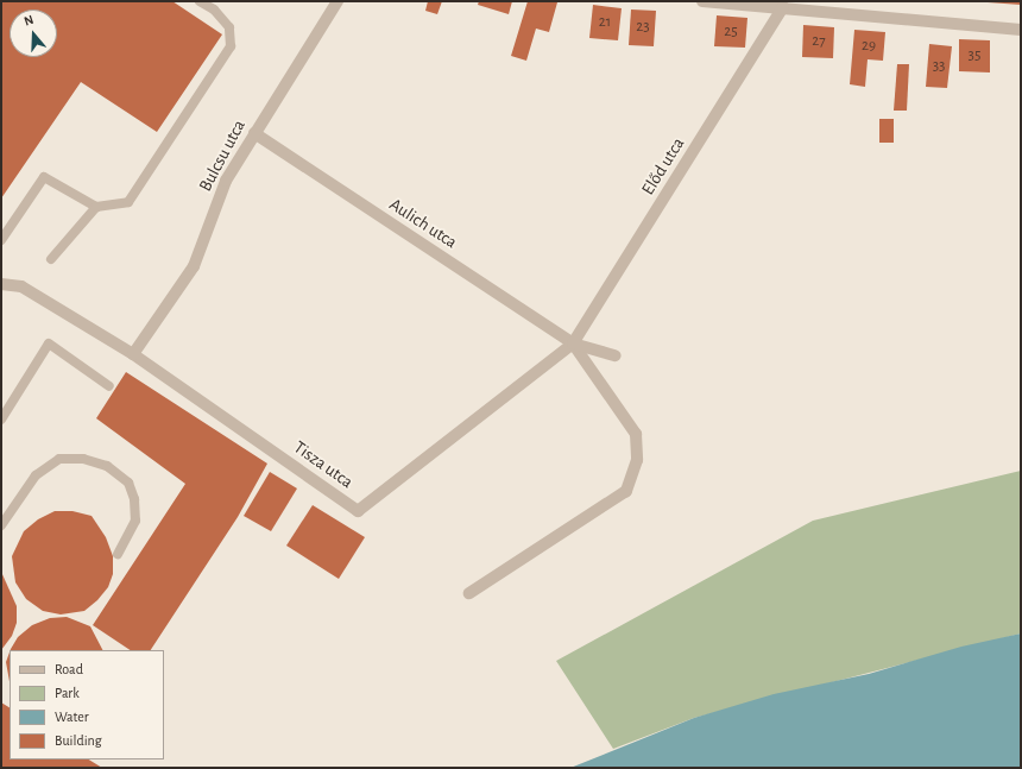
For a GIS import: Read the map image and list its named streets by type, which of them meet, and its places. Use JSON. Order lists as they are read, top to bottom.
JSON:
{
  "streets": {
    "street": [
      "Bulcsu utca",
      "Előd utca",
      "Aulich utca",
      "Tisza utca"
    ]
  },
  "crossings": [
    ["Bulcsu utca", "Aulich utca"],
    ["Bulcsu utca", "Tisza utca"],
    ["Előd utca", "Aulich utca"],
    ["Előd utca", "Tisza utca"],
    ["Aulich utca", "Tisza utca"]
  ],
  "house_numbers": [
    "21",
    "23",
    "25",
    "27",
    "29",
    "35",
    "33"
  ],
  "legend": [
    "Road",
    "Park",
    "Water",
    "Building"
  ],
  "north": "top"
}
